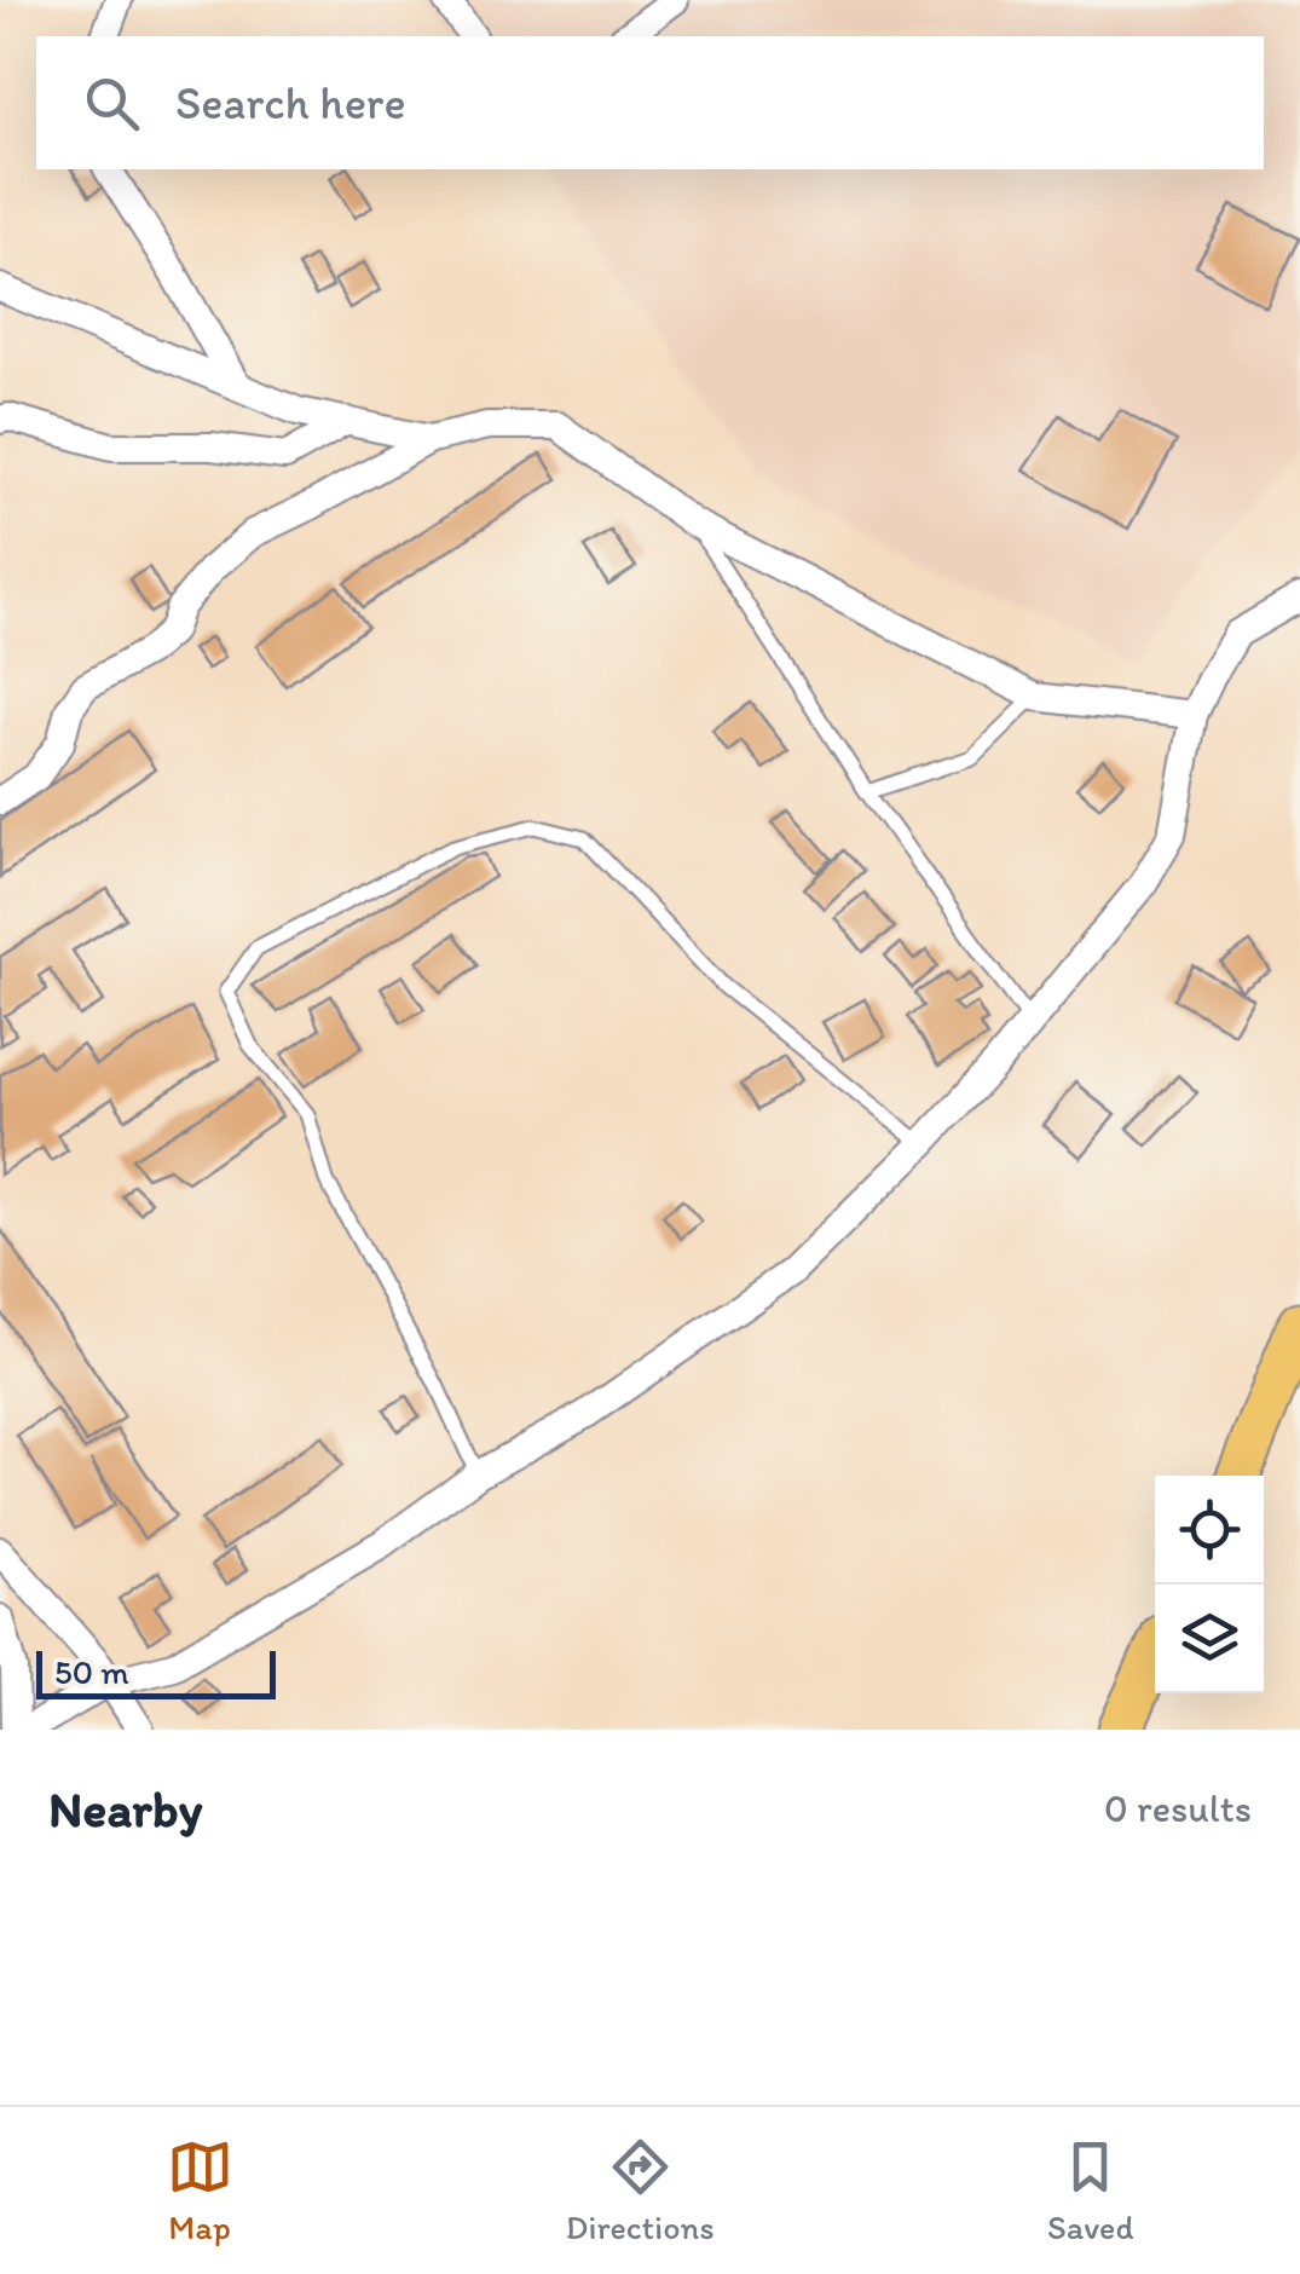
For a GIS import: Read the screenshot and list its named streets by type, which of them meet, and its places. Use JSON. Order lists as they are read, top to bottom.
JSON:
{
  "scale_bar": "50 m",
  "page": {
    "search": "Search here",
    "scale": "50 m",
    "heading": ["Nearby", "0 results"],
    "nav": ["Map", "Directions", "Saved"]
  }
}
